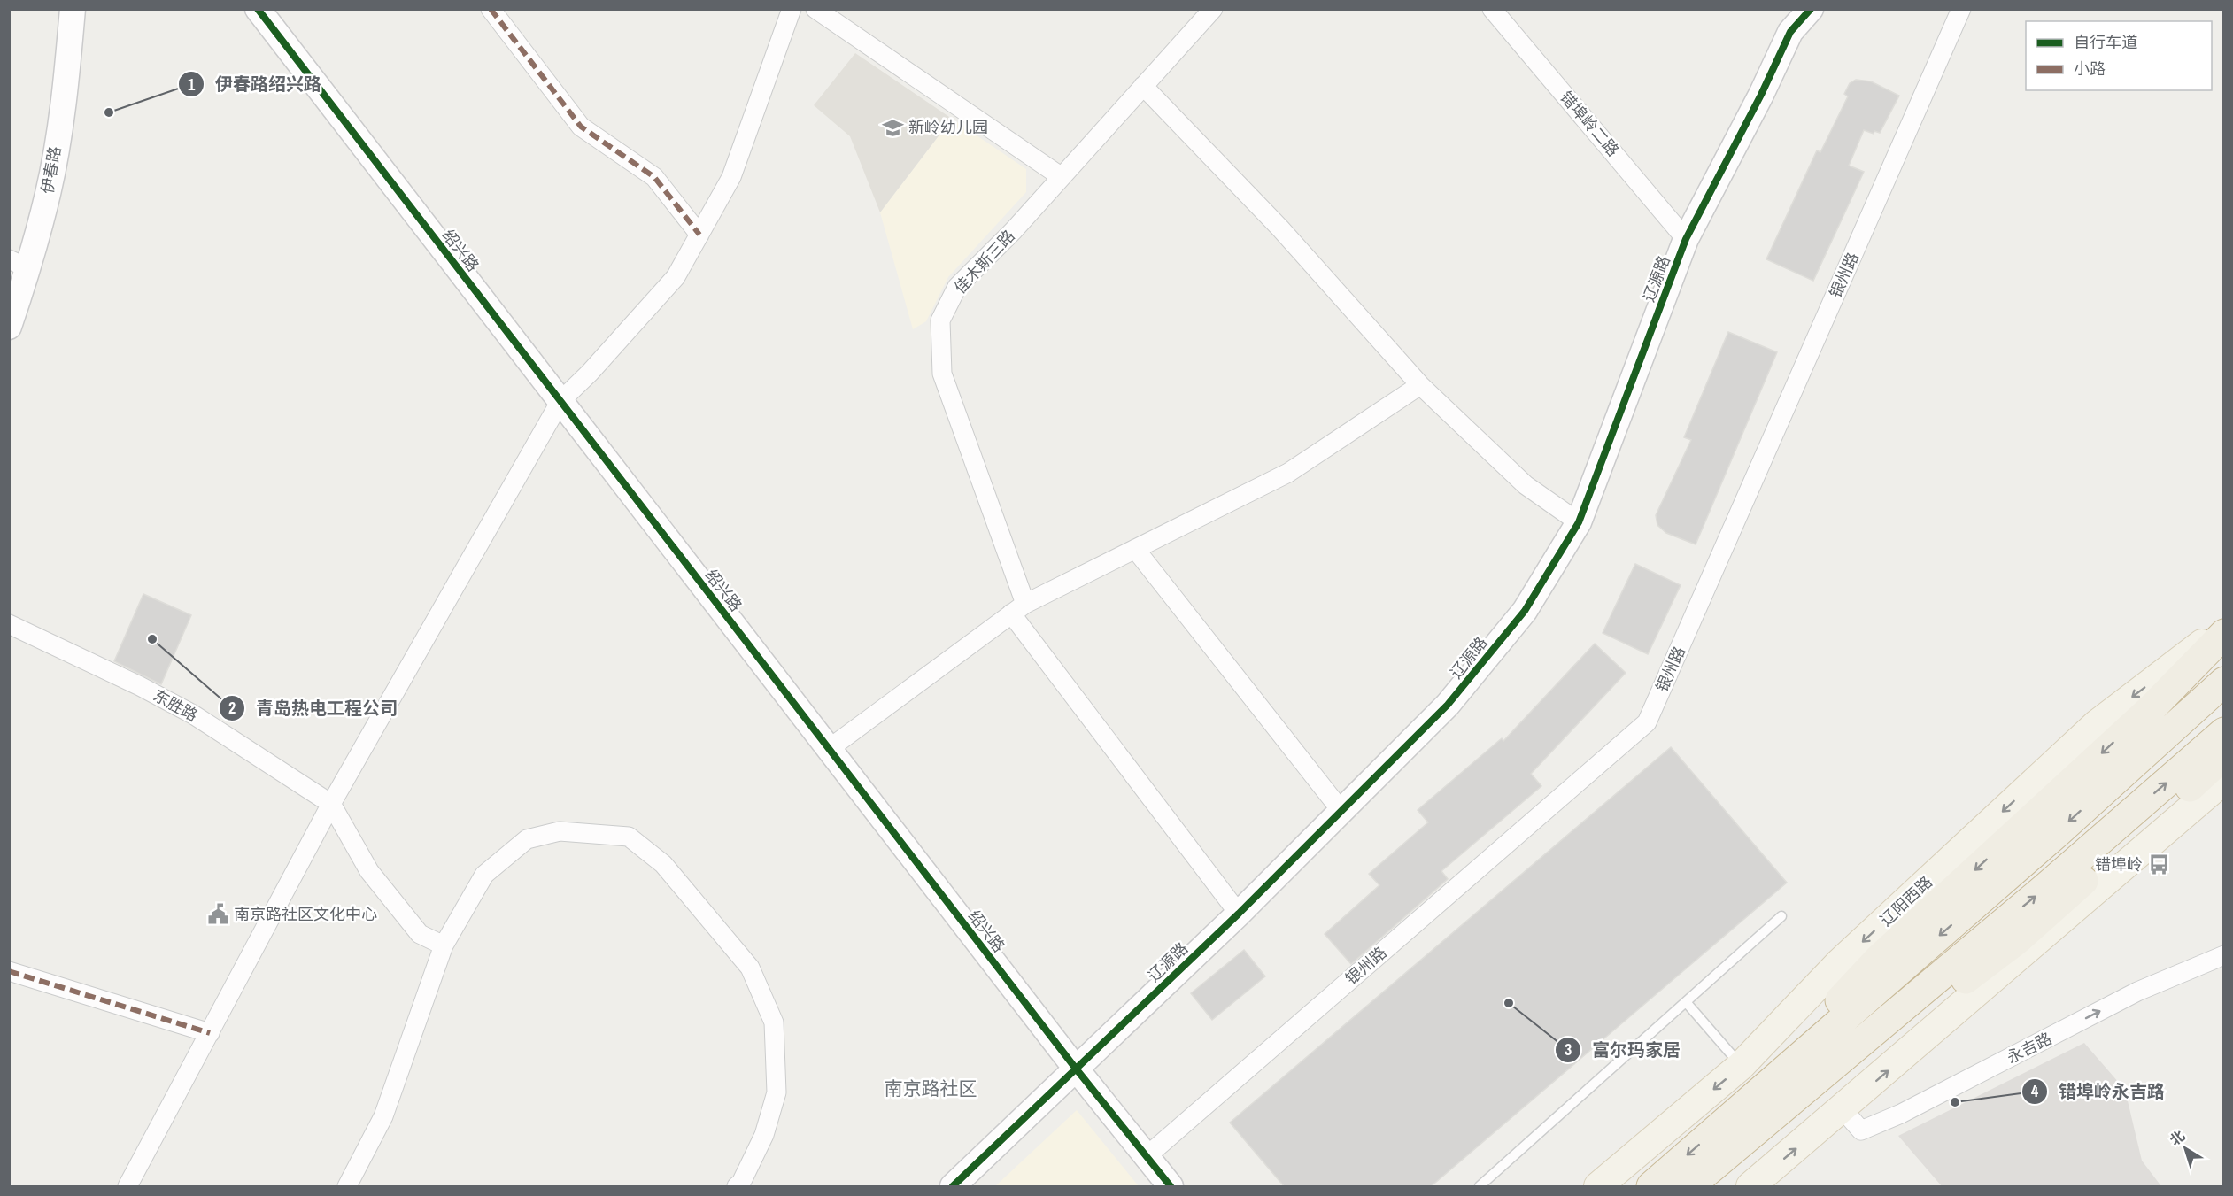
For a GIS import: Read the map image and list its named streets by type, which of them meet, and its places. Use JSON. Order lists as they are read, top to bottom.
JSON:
{
  "streets": {
    "main road": ["辽阳西路"],
    "street": [
      "错埠岭二路",
      "伊春路",
      "绍兴路",
      "佳木斯三路",
      "银州路",
      "辽源路",
      "东胜路",
      "永吉路"
    ]
  },
  "crossings": [
    ["错埠岭二路", "辽源路"],
    ["绍兴路", "银州路"],
    ["绍兴路", "辽源路"],
    ["佳木斯三路", "辽源路"]
  ],
  "one_way": ["永吉路"],
  "districts": ["南京路社区"],
  "places": {
    "other": [
      "伊春路绍兴路",
      "青岛热电工程公司",
      "富尔玛家居",
      "错埠岭永吉路"
    ],
    "school or university": ["新岭幼儿园"],
    "bus stop": ["错埠岭"],
    "public building": ["南京路社区文化中心"]
  },
  "legend": ["自行车道", "小路"],
  "north": "top left"
}
